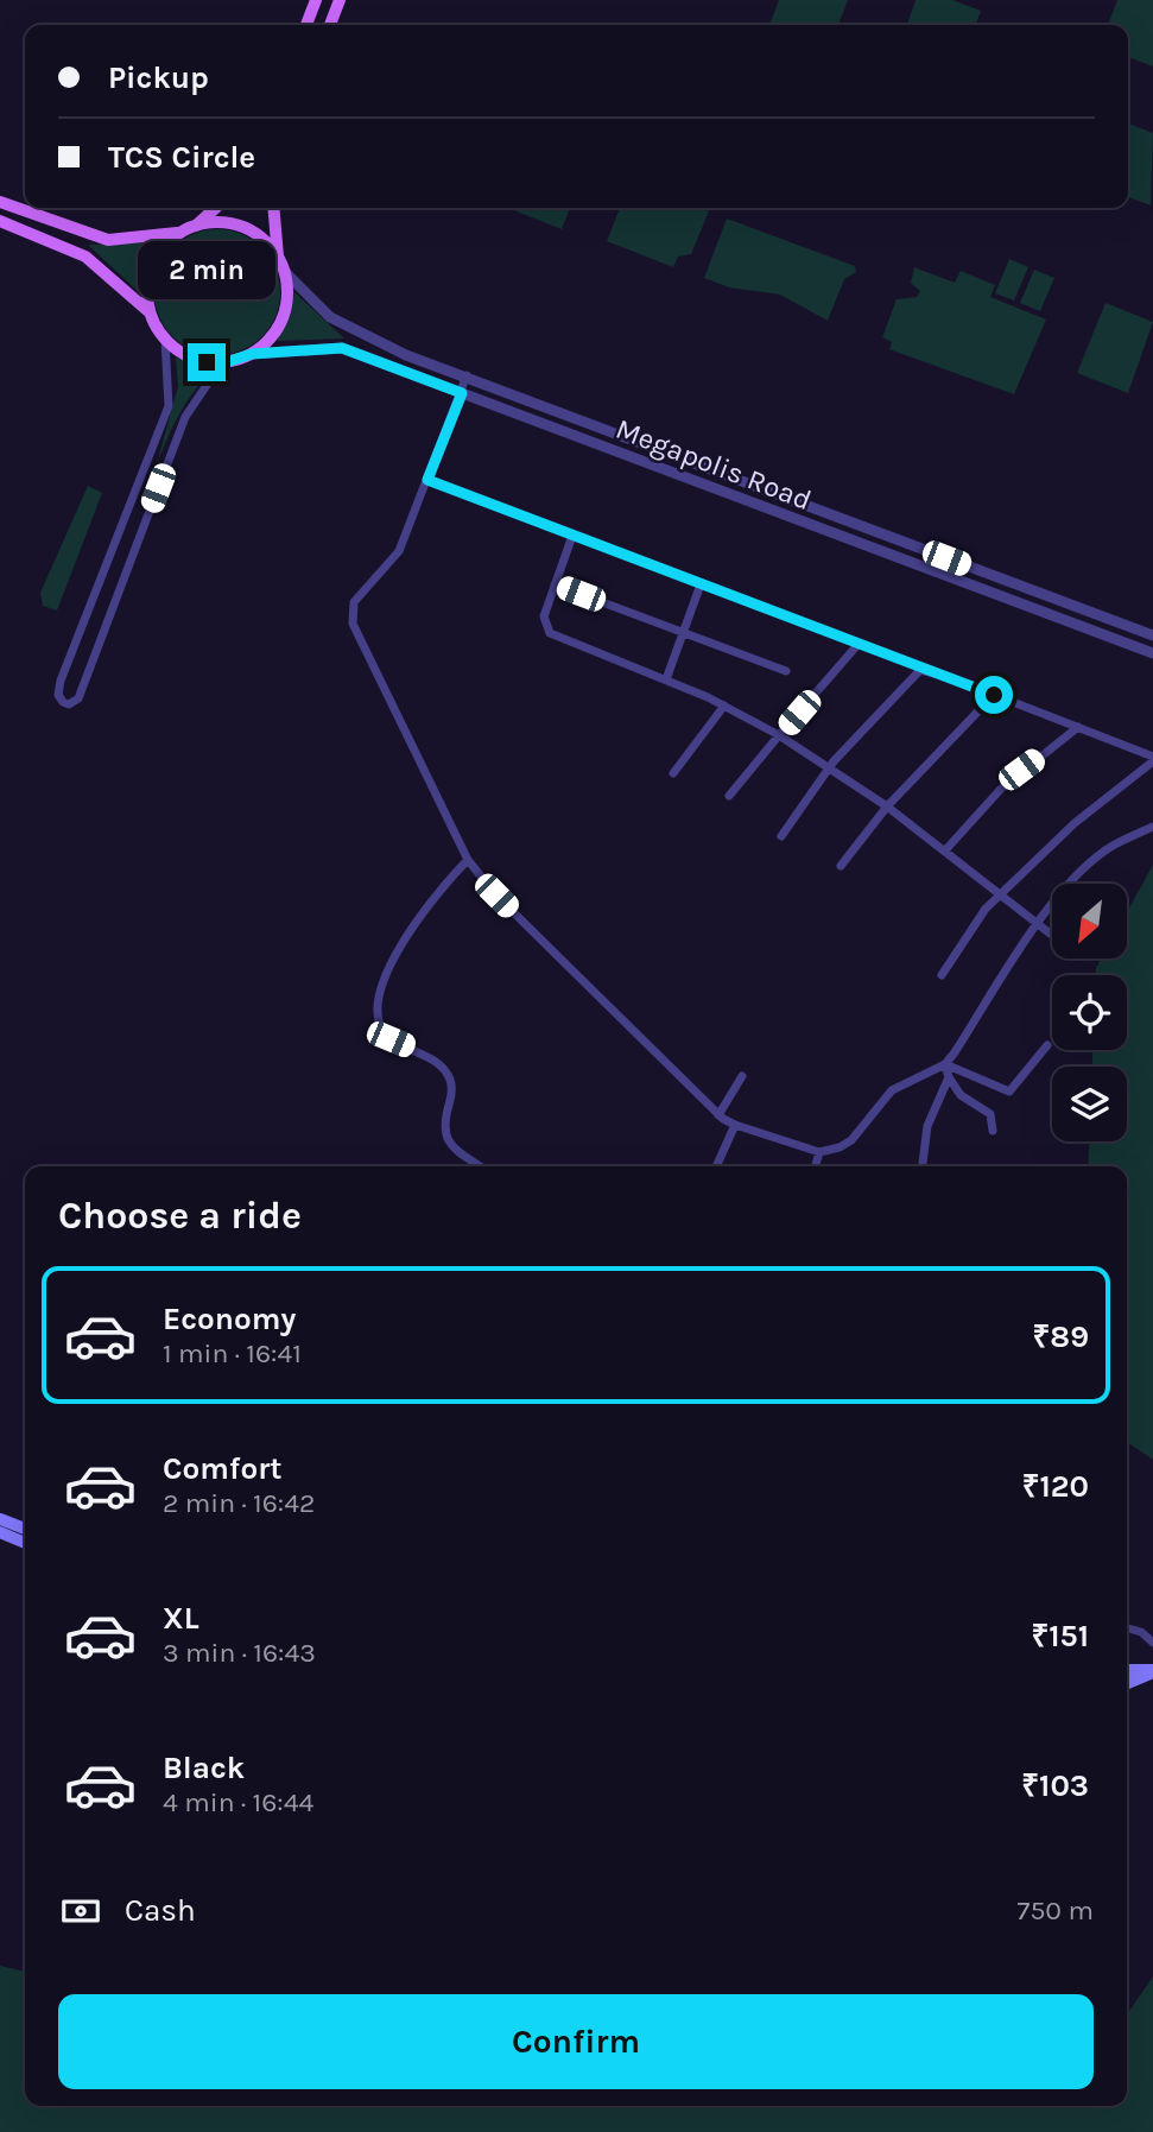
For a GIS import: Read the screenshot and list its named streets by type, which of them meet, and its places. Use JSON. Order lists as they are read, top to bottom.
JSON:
{
  "streets": {
    "street": ["Megapolis Road"]
  },
  "north": "bottom left",
  "page": {
    "banner": ["Pickup", "TCS Circle"],
    "bubble": "2 min",
    "heading": "Choose a ride",
    "list": [
      {
        "name": "Economy",
        "note": "1 min · 16:41",
        "value": "₹89"
      },
      {
        "name": "Comfort",
        "note": "2 min · 16:42",
        "value": "₹120"
      },
      {
        "name": "XL",
        "note": "3 min · 16:43",
        "value": "₹151"
      },
      {
        "name": "Black",
        "note": "4 min · 16:44",
        "value": "₹103"
      }
    ],
    "pay": ["Cash", "750 m"],
    "buttons": "Confirm"
  }
}
